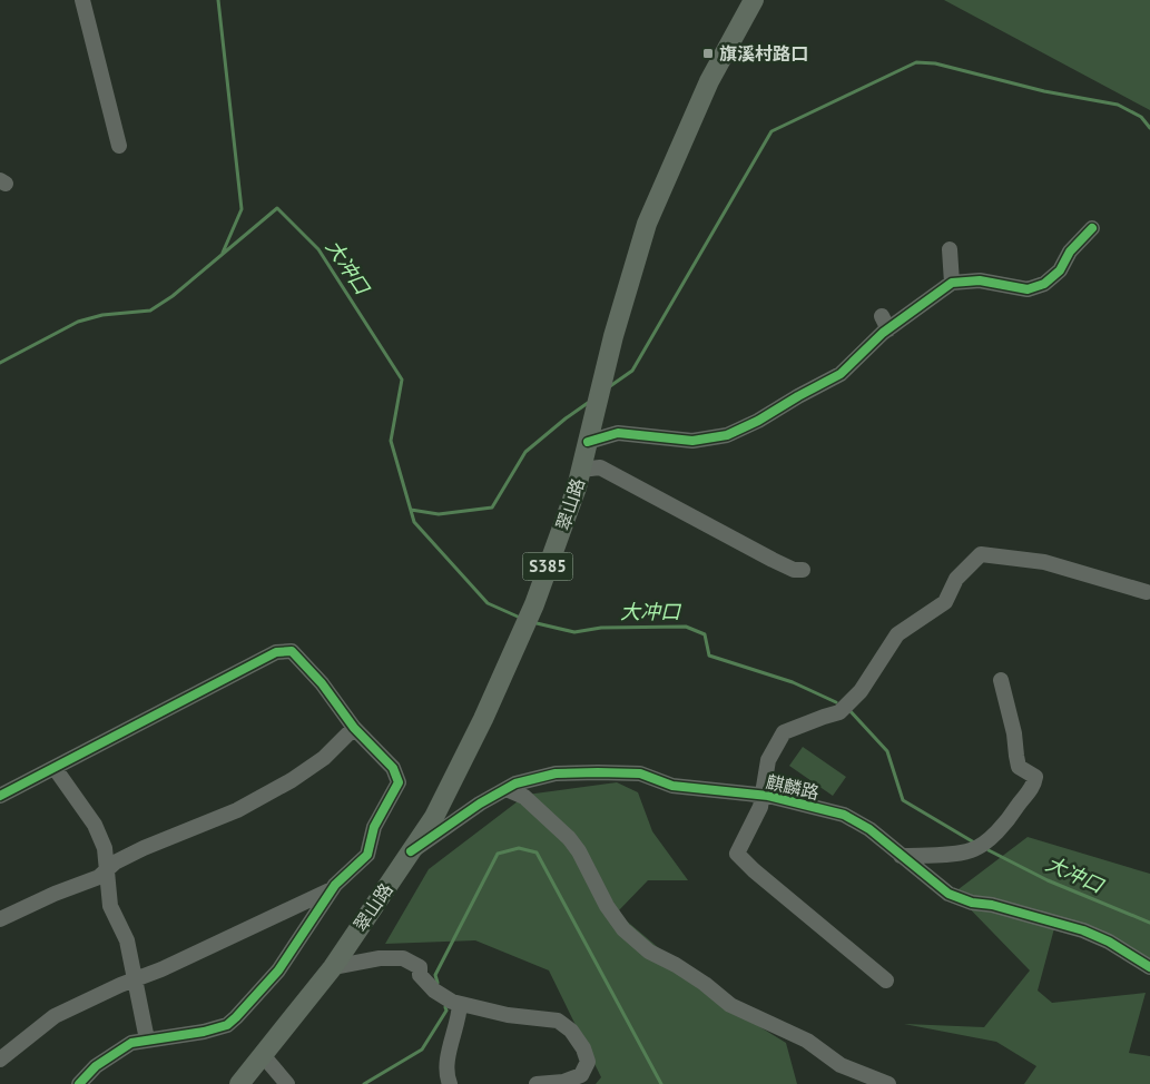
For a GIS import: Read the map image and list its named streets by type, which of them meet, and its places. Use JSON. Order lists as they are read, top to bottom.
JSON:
{
  "streets": {
    "main road": ["翠山路", "S385"],
    "street": ["麒麟路"]
  },
  "crossings": [
    ["翠山路", "麒麟路"]
  ],
  "water": ["大冲口"],
  "places": {
    "transit": ["旗溪村路口"]
  }
}
